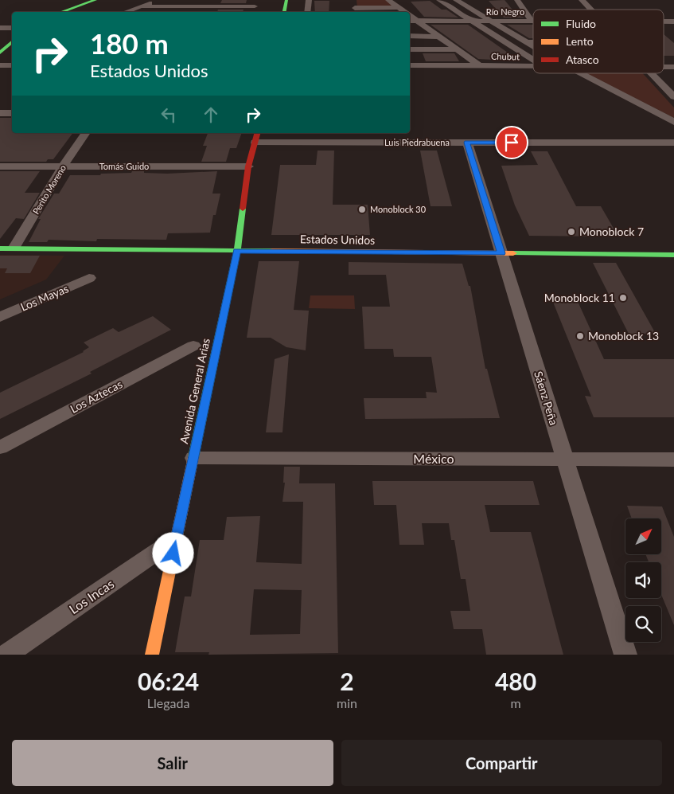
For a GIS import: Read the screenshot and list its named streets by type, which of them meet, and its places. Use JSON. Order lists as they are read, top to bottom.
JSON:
{
  "streets": {
    "street": [
      "Río Negro",
      "Chubut",
      "Luis Piedrabuena",
      "Tomás Guido",
      "Perito Moreno",
      "Estados Unidos",
      "Los Mayas",
      "Avenida General Arias",
      "Los Aztecas",
      "Sáenz Peña",
      "México",
      "Los Incas"
    ]
  },
  "crossings": [
    ["Luis Piedrabuena", "Avenida General Arias"],
    ["Luis Piedrabuena", "Sáenz Peña"],
    ["Tomás Guido", "Perito Moreno"],
    ["Tomás Guido", "Avenida General Arias"],
    ["Perito Moreno", "Estados Unidos"],
    ["Estados Unidos", "Avenida General Arias"],
    ["Estados Unidos", "Sáenz Peña"],
    ["Avenida General Arias", "México"],
    ["Avenida General Arias", "Los Incas"],
    ["Sáenz Peña", "México"]
  ],
  "places": [
    "Monoblock 30",
    "Monoblock 7",
    "Monoblock 11",
    "Monoblock 13"
  ],
  "legend": ["Fluido", "Lento", "Atasco"],
  "north": "top right",
  "page": {
    "turn": ["180 m", "Estados Unidos"],
    "eta": [
      "06:24",
      "Llegada",
      "2",
      "min",
      "480",
      "m"
    ],
    "buttons": ["Salir", "Compartir"]
  }
}
